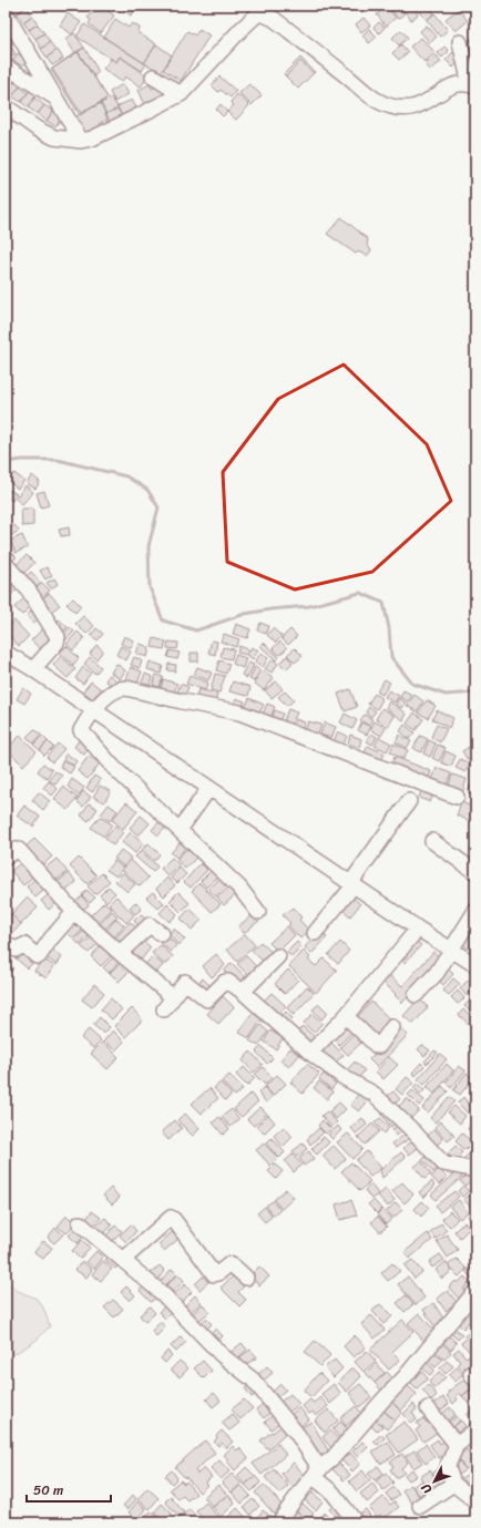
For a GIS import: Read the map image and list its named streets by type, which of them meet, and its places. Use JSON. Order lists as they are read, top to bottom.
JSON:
{
  "scale_bar": "50 m",
  "north": "bottom left"
}
